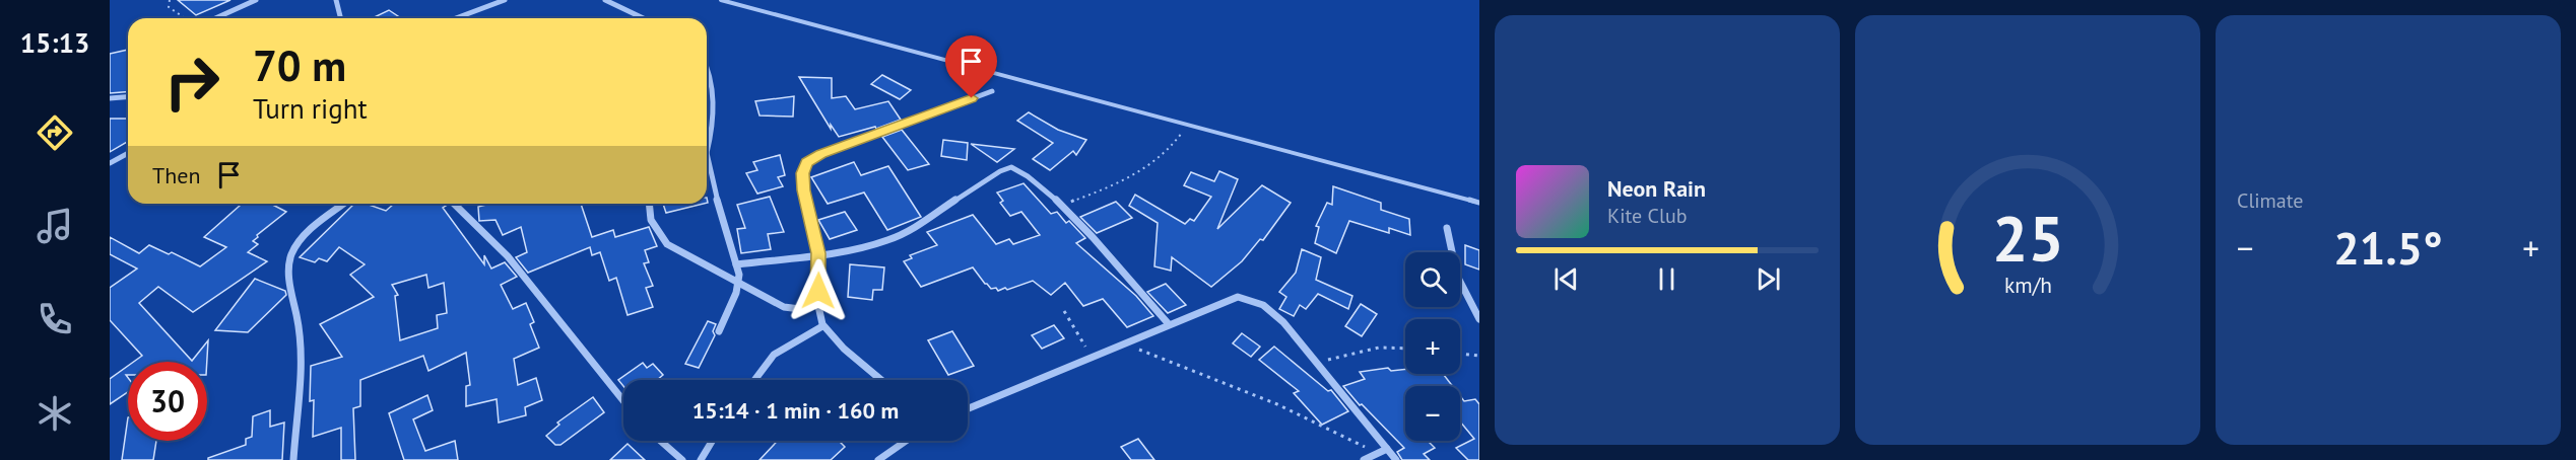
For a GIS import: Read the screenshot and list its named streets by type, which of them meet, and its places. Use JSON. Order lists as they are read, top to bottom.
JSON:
{
  "page": {
    "tabs": "15:13",
    "tile": "Climate",
    "turn": ["70 m", "Turn right"],
    "then": "Then",
    "song": ["Neon Rain", "Kite Club"],
    "heat": ["−", "21.5°", "+"],
    "map_buttons": ["+", "−"],
    "limit": "30",
    "trip": "15:14 · 1 min · 160 m",
    "gauge": ["25", "km/h"]
  }
}
